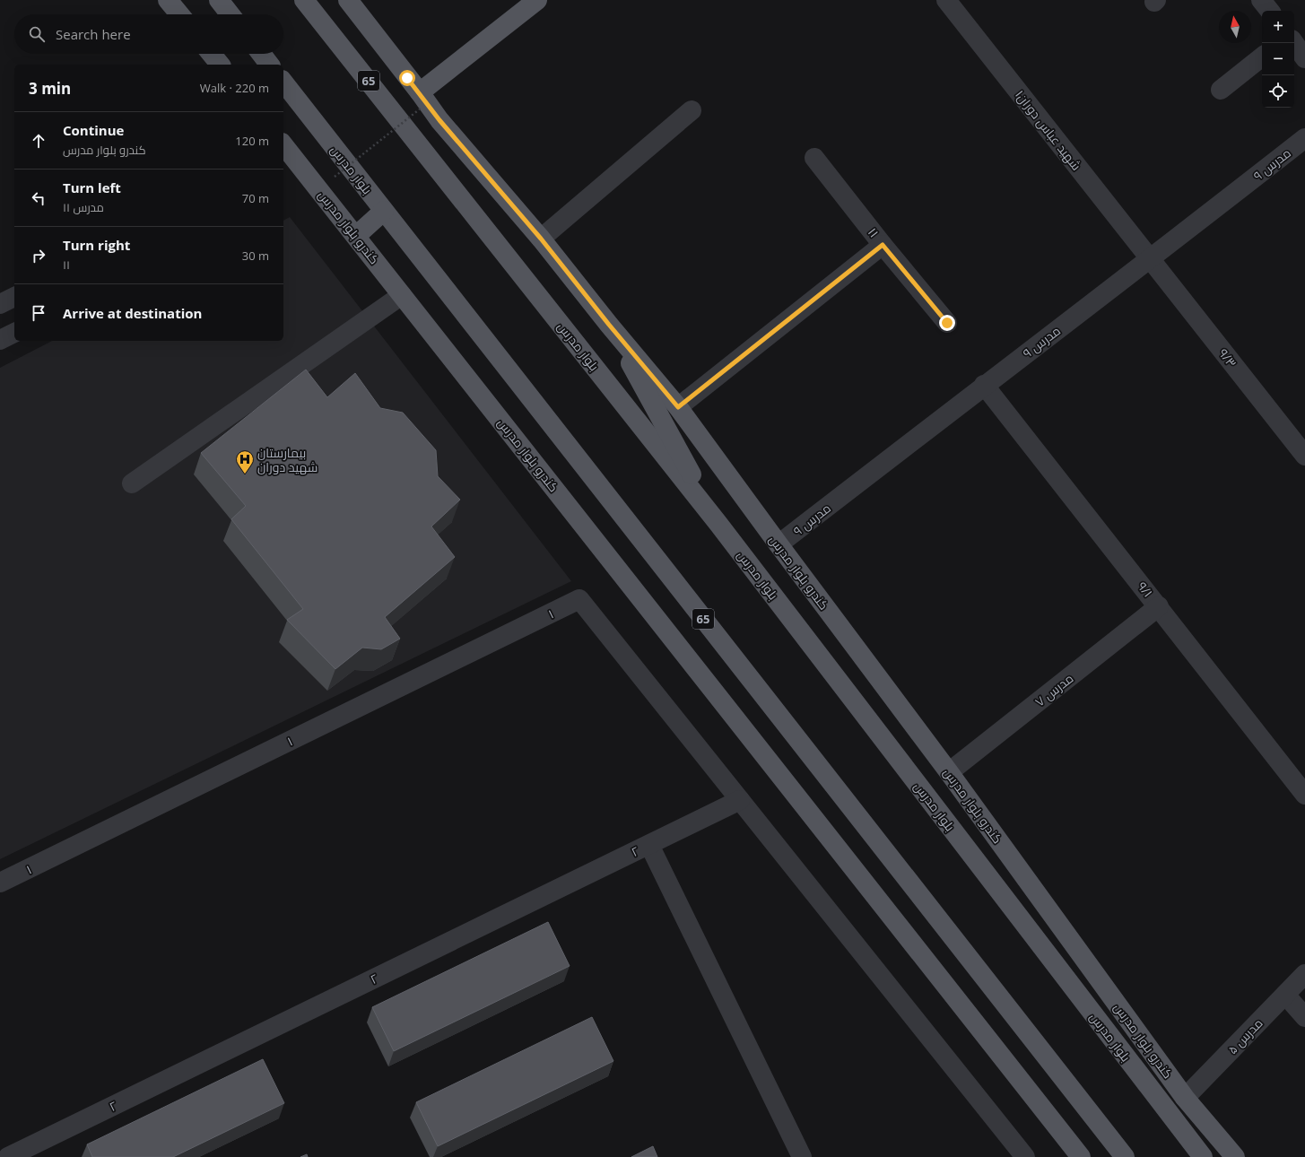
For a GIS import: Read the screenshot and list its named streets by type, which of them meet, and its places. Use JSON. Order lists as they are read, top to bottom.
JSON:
{
  "streets": {
    "main road": ["65", "بلوار مدرس", "کندرو بلوار مدرس"],
    "street": [
      "شهید عباس دوران۱",
      "مدرس ۹",
      "۱۱",
      "۹/۳",
      "۹/۱",
      "۱",
      "مدرس ۷",
      "۲",
      "مدرس ۵"
    ]
  },
  "crossings": [
    ["شهید عباس دوران۱", "مدرس ۹"],
    ["شهید عباس دوران۱", "۹/۳"],
    ["مدرس ۹", "کندرو بلوار مدرس"],
    ["مدرس ۹", "۹/۳"],
    ["مدرس ۹", "۹/۱"],
    ["کندرو بلوار مدرس", "مدرس ۷"],
    ["کندرو بلوار مدرس", "مدرس ۵"],
    ["۹/۱", "مدرس ۷"],
    ["۱", "۲"]
  ],
  "places": {
    "hospital": ["بیمارستان شهید دوران"]
  },
  "north": "top",
  "page": {
    "map_buttons": ["+", "−"],
    "search": "Search here",
    "heading": ["3 min", "Walk · 220 m"],
    "list": [
      ["Continue", "کندرو بلوار مدرس", "120 m"],
      ["Turn left", "مدرس ۱۱", "70 m"],
      ["Turn right", "۱۱", "30 m"],
      "Arrive at destination"
    ]
  }
}
